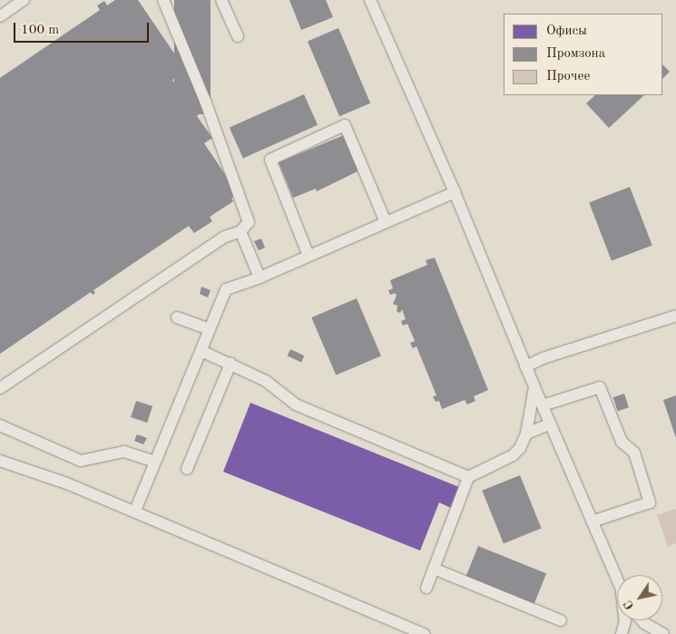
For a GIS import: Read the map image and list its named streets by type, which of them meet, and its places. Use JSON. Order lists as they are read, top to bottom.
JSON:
{
  "legend": ["Офисы", "Промзона", "Прочее"],
  "scale_bar": "100 m",
  "north": "bottom left"
}
